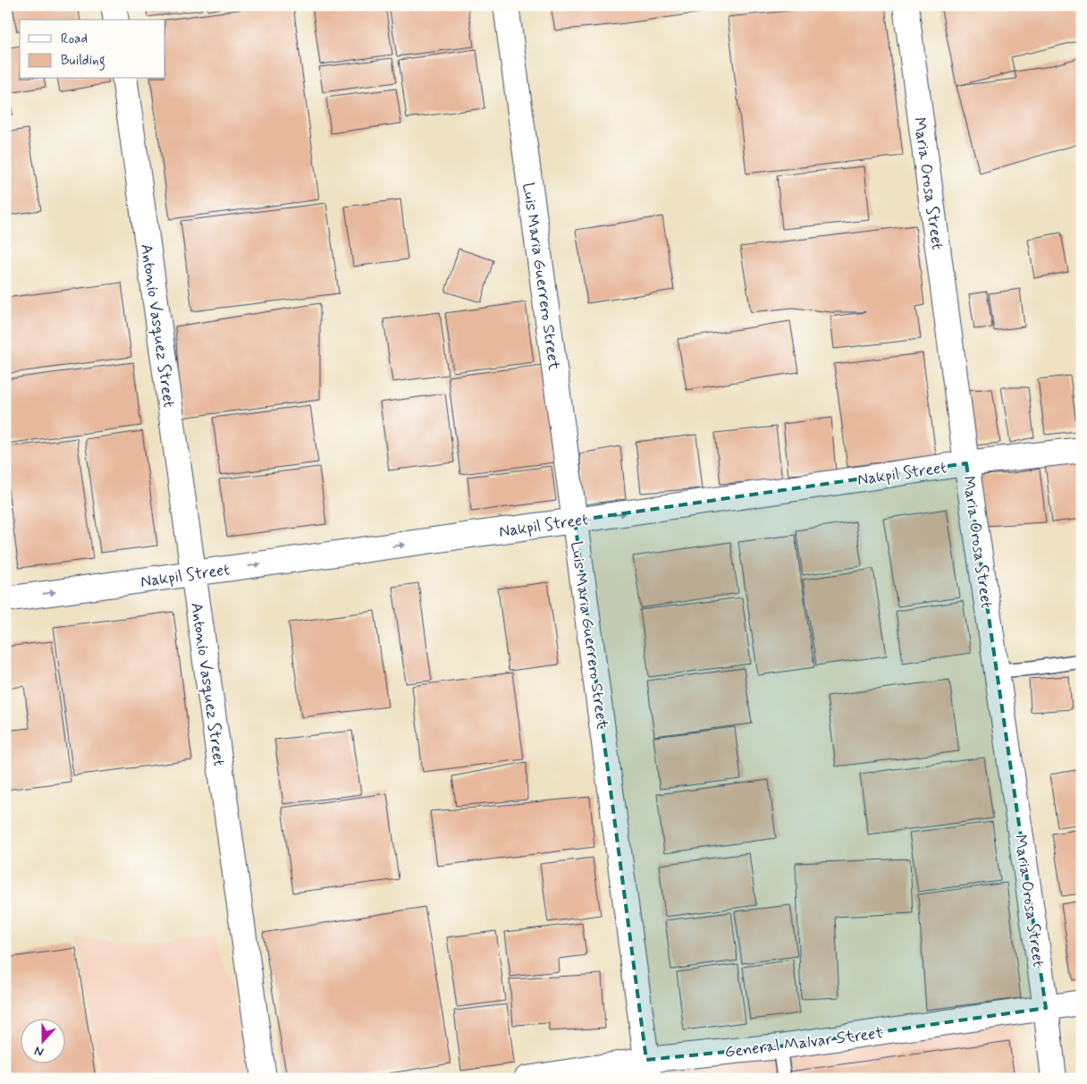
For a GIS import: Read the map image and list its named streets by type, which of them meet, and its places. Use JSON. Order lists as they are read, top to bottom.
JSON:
{
  "streets": {
    "street": [
      "Maria Orosa Street",
      "Luis Maria Guerrero Street",
      "Antonio Vasquez Street",
      "Nakpil Street",
      "General Malvar Street"
    ]
  },
  "crossings": [
    ["Maria Orosa Street", "Nakpil Street"],
    ["Maria Orosa Street", "General Malvar Street"],
    ["Luis Maria Guerrero Street", "Nakpil Street"],
    ["Luis Maria Guerrero Street", "General Malvar Street"],
    ["Antonio Vasquez Street", "Nakpil Street"]
  ],
  "one_way": ["Nakpil Street"],
  "legend": ["Road", "Building"],
  "north": "bottom"
}
